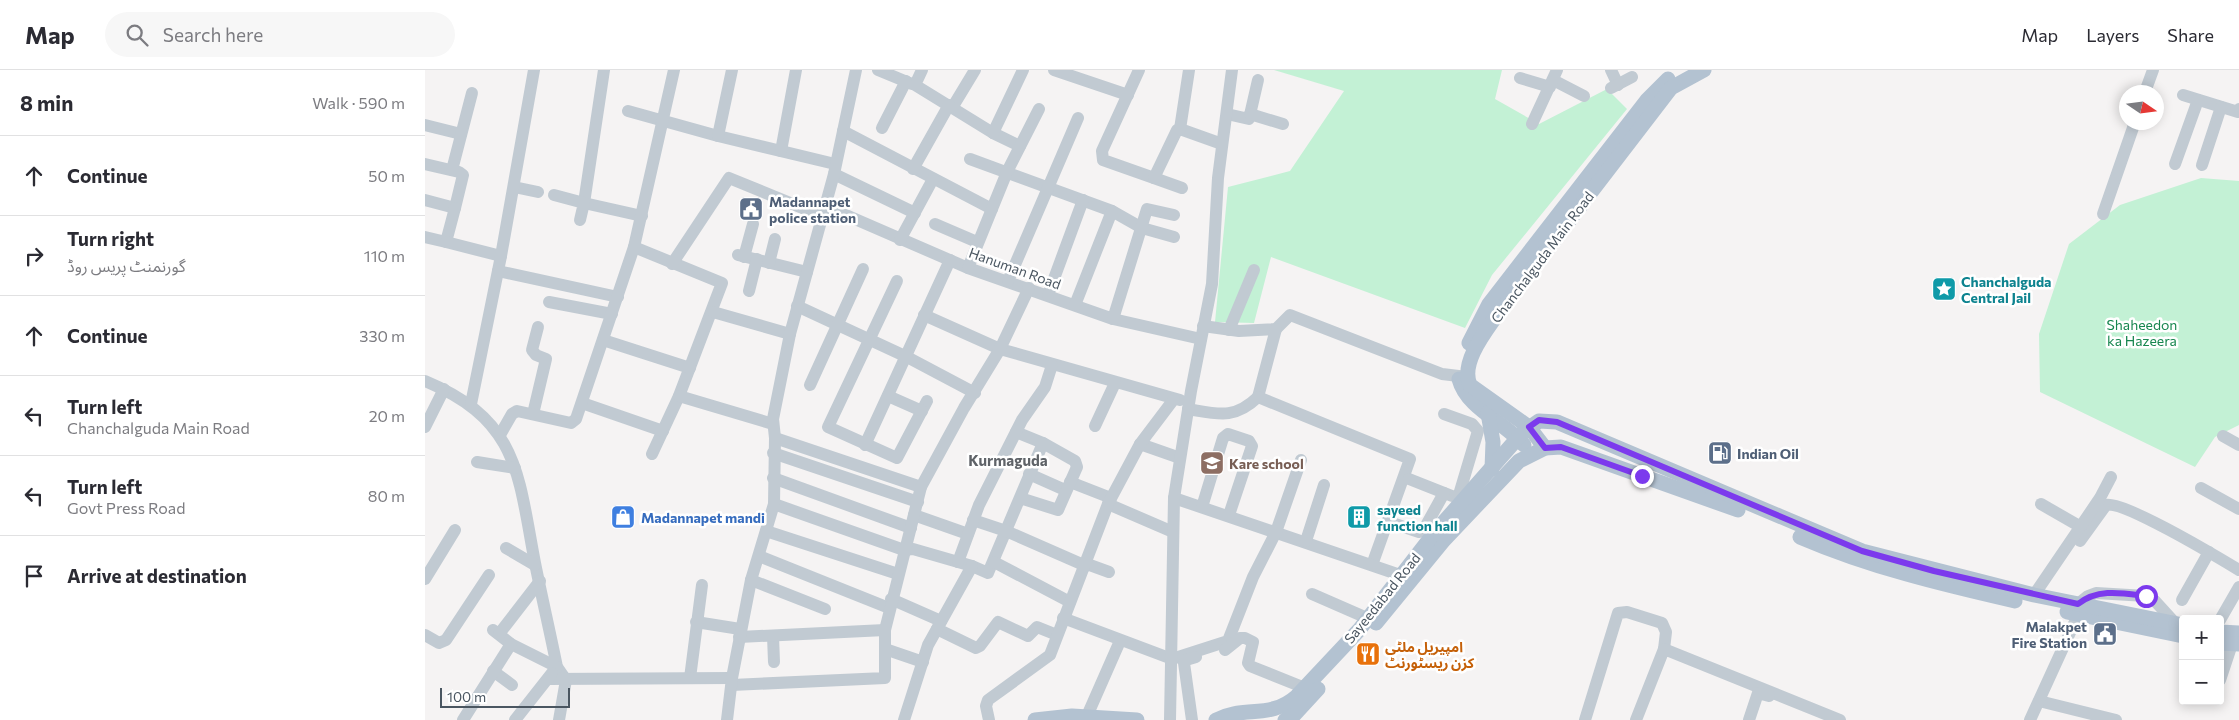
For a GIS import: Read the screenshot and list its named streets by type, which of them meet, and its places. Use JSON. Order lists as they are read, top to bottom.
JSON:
{
  "streets": {
    "main road": ["Chanchalguda Main Road", "Sayeedabad Road"],
    "street": ["Hanuman Road"]
  },
  "districts": ["Kurmaguda"],
  "parks": ["Shaheedon ka Hazeera"],
  "places": {
    "public building": ["Madannapet police station", "Malakpet Fire Station"],
    "place": ["Chanchalguda Central Jail"],
    "fuel station": ["Indian Oil"],
    "school or university": ["Kare school"],
    "shop": ["Madannapet mandi"],
    "building": ["sayeed function hall"],
    "restaurant": ["امپیریل ملٹی کزن ریسٹورنٹ"]
  },
  "scale_bar": "100 m",
  "north": "right",
  "page": {
    "header": "Map",
    "search": "Search here",
    "nav": ["Map", "Layers", "Share"],
    "heading": ["8 min", "Walk · 590 m"],
    "list": [
      ["Continue", "50 m"],
      ["Turn right", "گورنمنٹ پریس روڈ", "110 m"],
      ["Continue", "330 m"],
      ["Turn left", "Chanchalguda Main Road", "20 m"],
      ["Turn left", "Govt Press Road", "80 m"],
      "Arrive at destination"
    ],
    "map_buttons": ["+", "−"],
    "scale": "100 m"
  }
}
